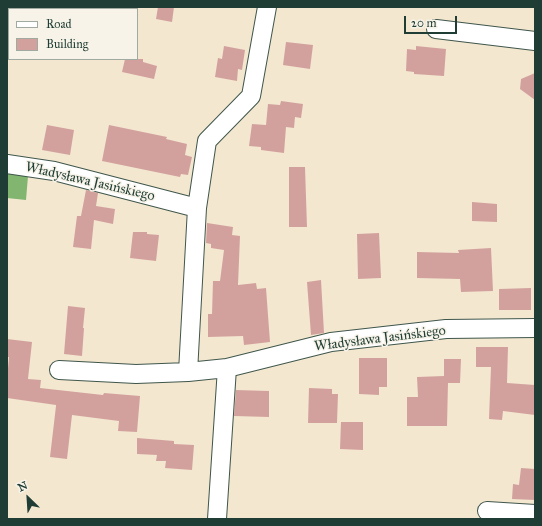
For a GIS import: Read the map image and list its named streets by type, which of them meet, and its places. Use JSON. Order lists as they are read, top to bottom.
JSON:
{
  "streets": {
    "street": ["Władysława Jasińskiego"]
  },
  "legend": ["Road", "Building"],
  "scale_bar": "20 m",
  "north": "top left"
}
